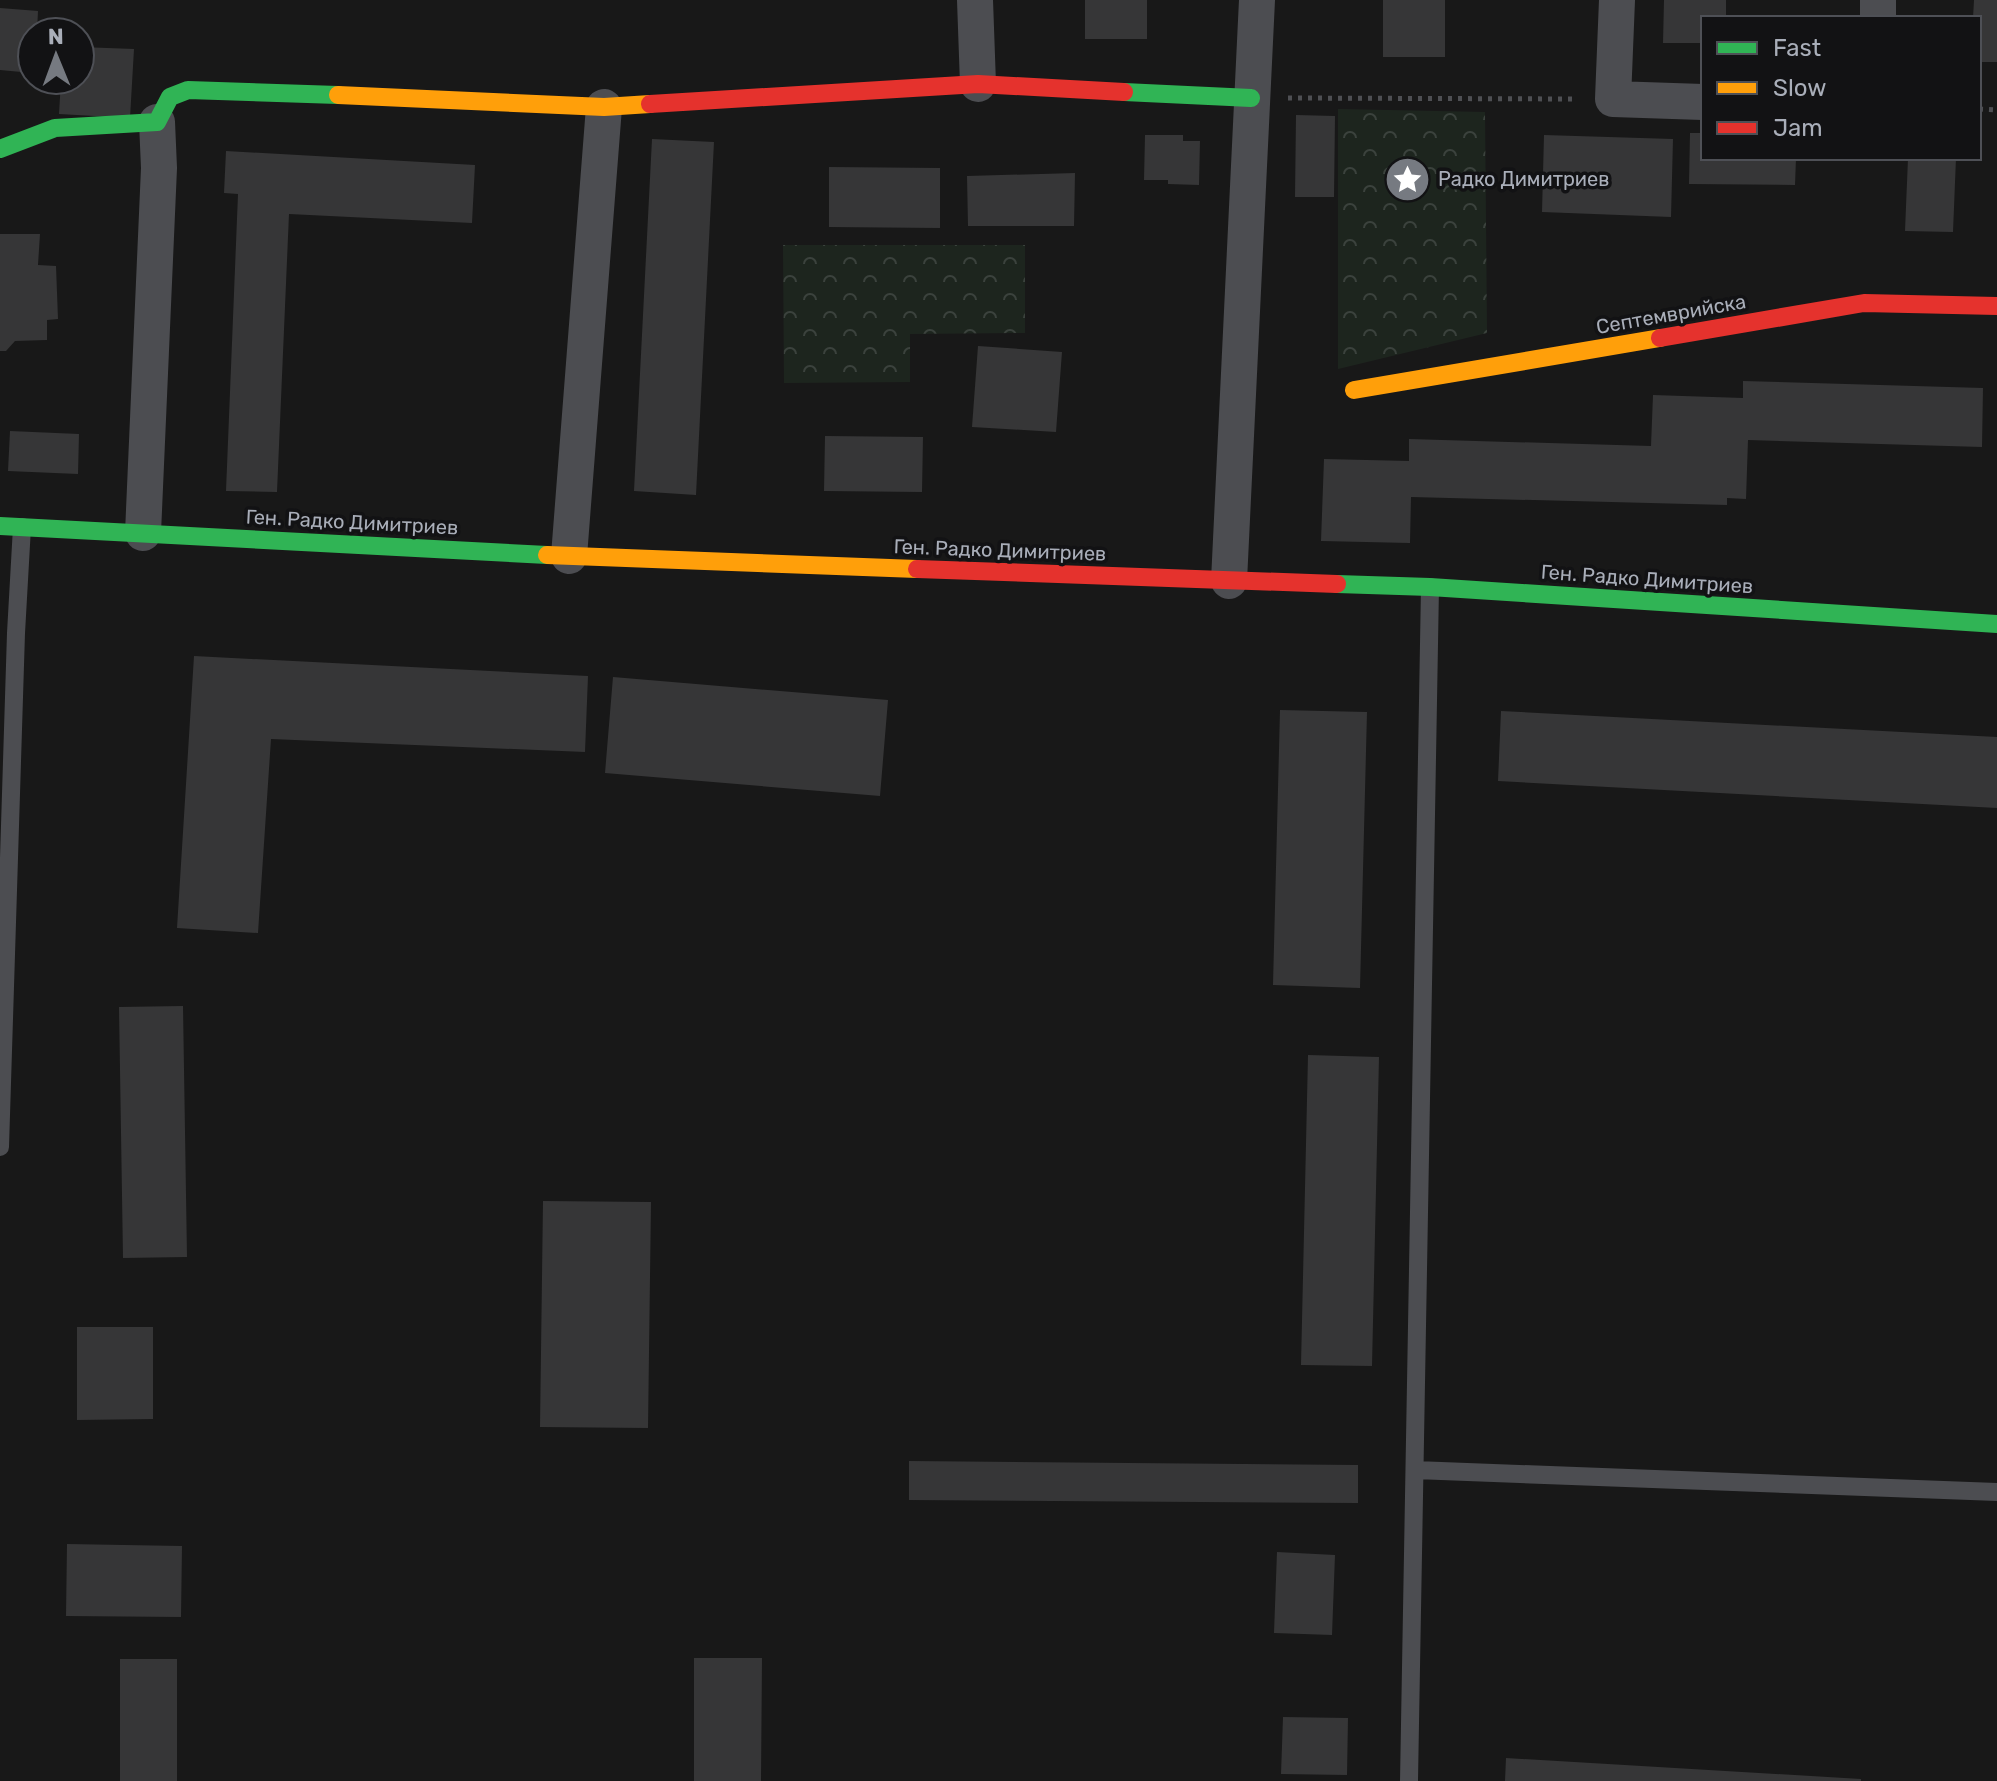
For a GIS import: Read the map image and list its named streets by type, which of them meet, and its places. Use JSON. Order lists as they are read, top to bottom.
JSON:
{
  "streets": {
    "street": ["Септемврийска", "Ген. Радко Димитриев"]
  },
  "places": {
    "place": ["Радко Димитриев"]
  },
  "legend": ["Fast", "Slow", "Jam"],
  "north": "top"
}
